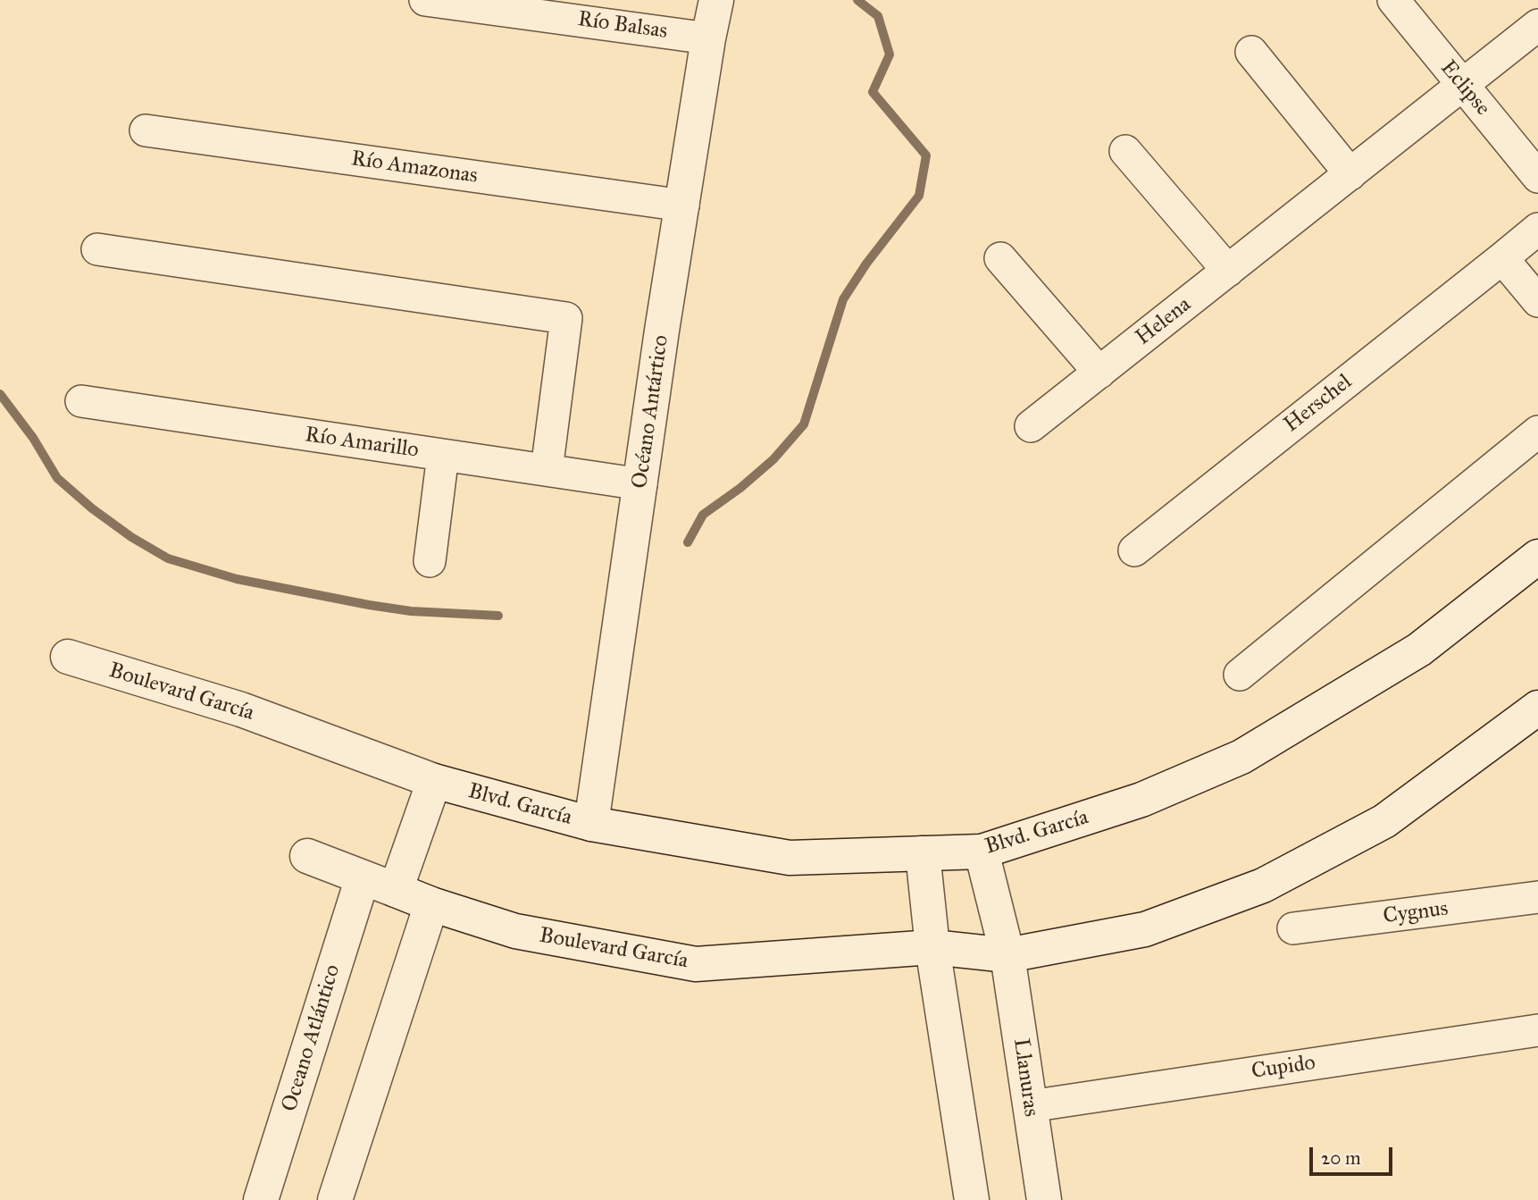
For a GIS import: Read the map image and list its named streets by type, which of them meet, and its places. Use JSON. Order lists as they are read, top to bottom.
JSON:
{
  "streets": {
    "street": [
      "Río Balsas",
      "Eclipse",
      "Río Amazonas",
      "Helena",
      "Herschel",
      "Océano Antártico",
      "Río Amarillo",
      "Boulevard García",
      "Blvd. García",
      "Cygnus",
      "Oceano Atlántico",
      "Cupido",
      "Llanuras"
    ]
  },
  "crossings": [
    ["Río Balsas", "Océano Antártico"],
    ["Eclipse", "Helena"],
    ["Río Amazonas", "Océano Antártico"],
    ["Océano Antártico", "Río Amarillo"],
    ["Océano Antártico", "Blvd. García"],
    ["Boulevard García", "Blvd. García"],
    ["Boulevard García", "Oceano Atlántico"],
    ["Blvd. García", "Llanuras"],
    ["Cupido", "Llanuras"]
  ],
  "scale_bar": "20 m"
}
